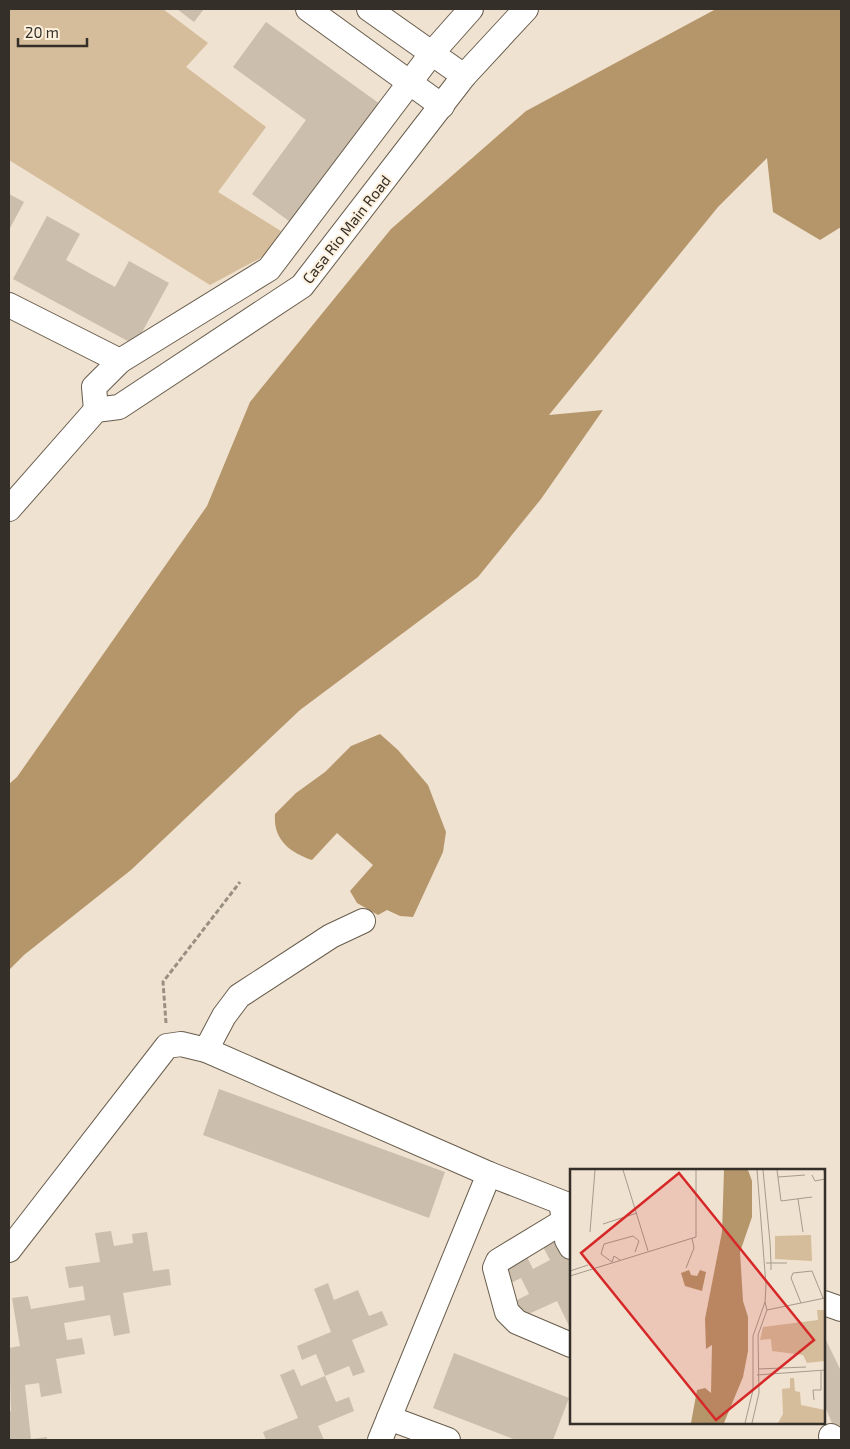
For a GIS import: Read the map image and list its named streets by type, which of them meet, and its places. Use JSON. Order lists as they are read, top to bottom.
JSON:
{
  "streets": {
    "street": ["Casa Rio Main Road"]
  },
  "scale_bar": "20 m"
}
